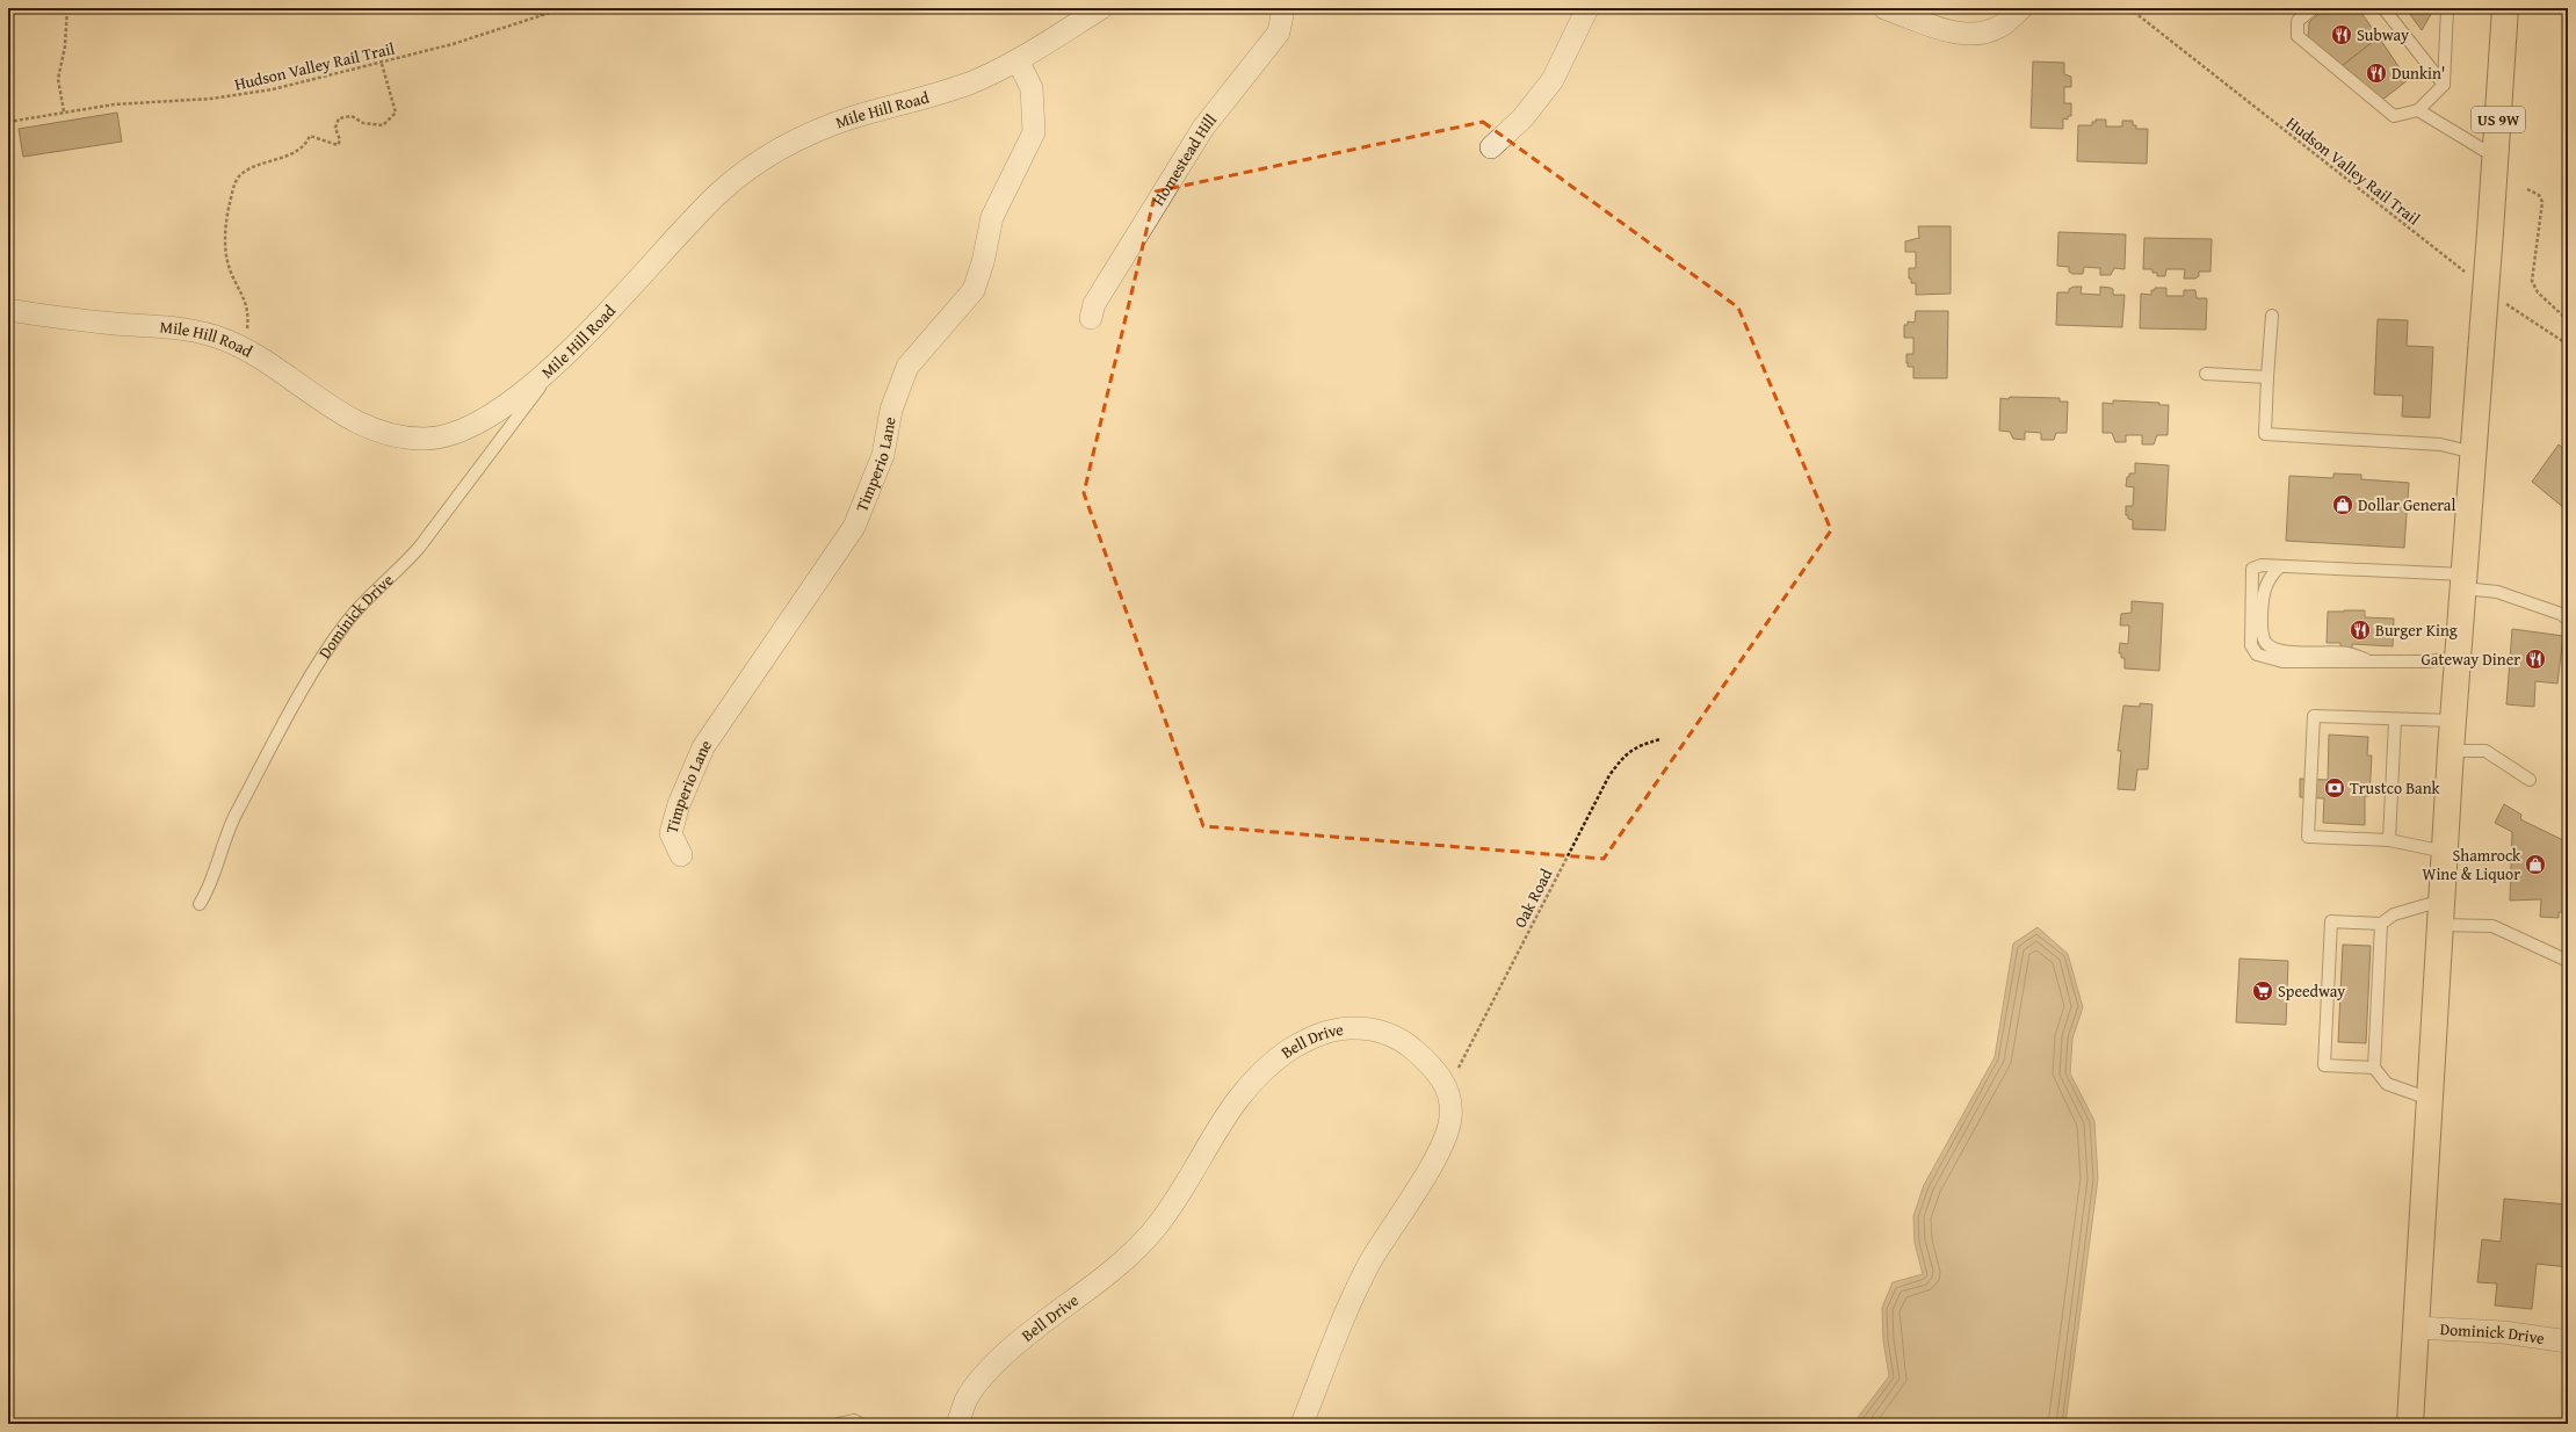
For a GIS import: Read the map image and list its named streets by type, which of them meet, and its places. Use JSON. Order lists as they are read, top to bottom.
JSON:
{
  "streets": {
    "highway": ["US 9W"],
    "street": [
      "Mile Hill Road",
      "Homestead Hill",
      "Timperio Lane",
      "Dominick Drive",
      "Bell Drive"
    ],
    "path": ["Hudson Valley Rail Trail", "Oak Road"]
  },
  "crossings": [
    ["Mile Hill Road", "Timperio Lane"],
    ["Mile Hill Road", "Dominick Drive"],
    ["US 9W", "Dominick Drive"],
    ["Oak Road", "Bell Drive"]
  ],
  "places": {
    "restaurant": [
      "Subway",
      "Dunkin'",
      "Burger King",
      "Gateway Diner"
    ],
    "shop": ["Dollar General", "Shamrock Wine & Liquor"],
    "bank": ["Trustco Bank"],
    "supermarket": ["Speedway"]
  }
}
